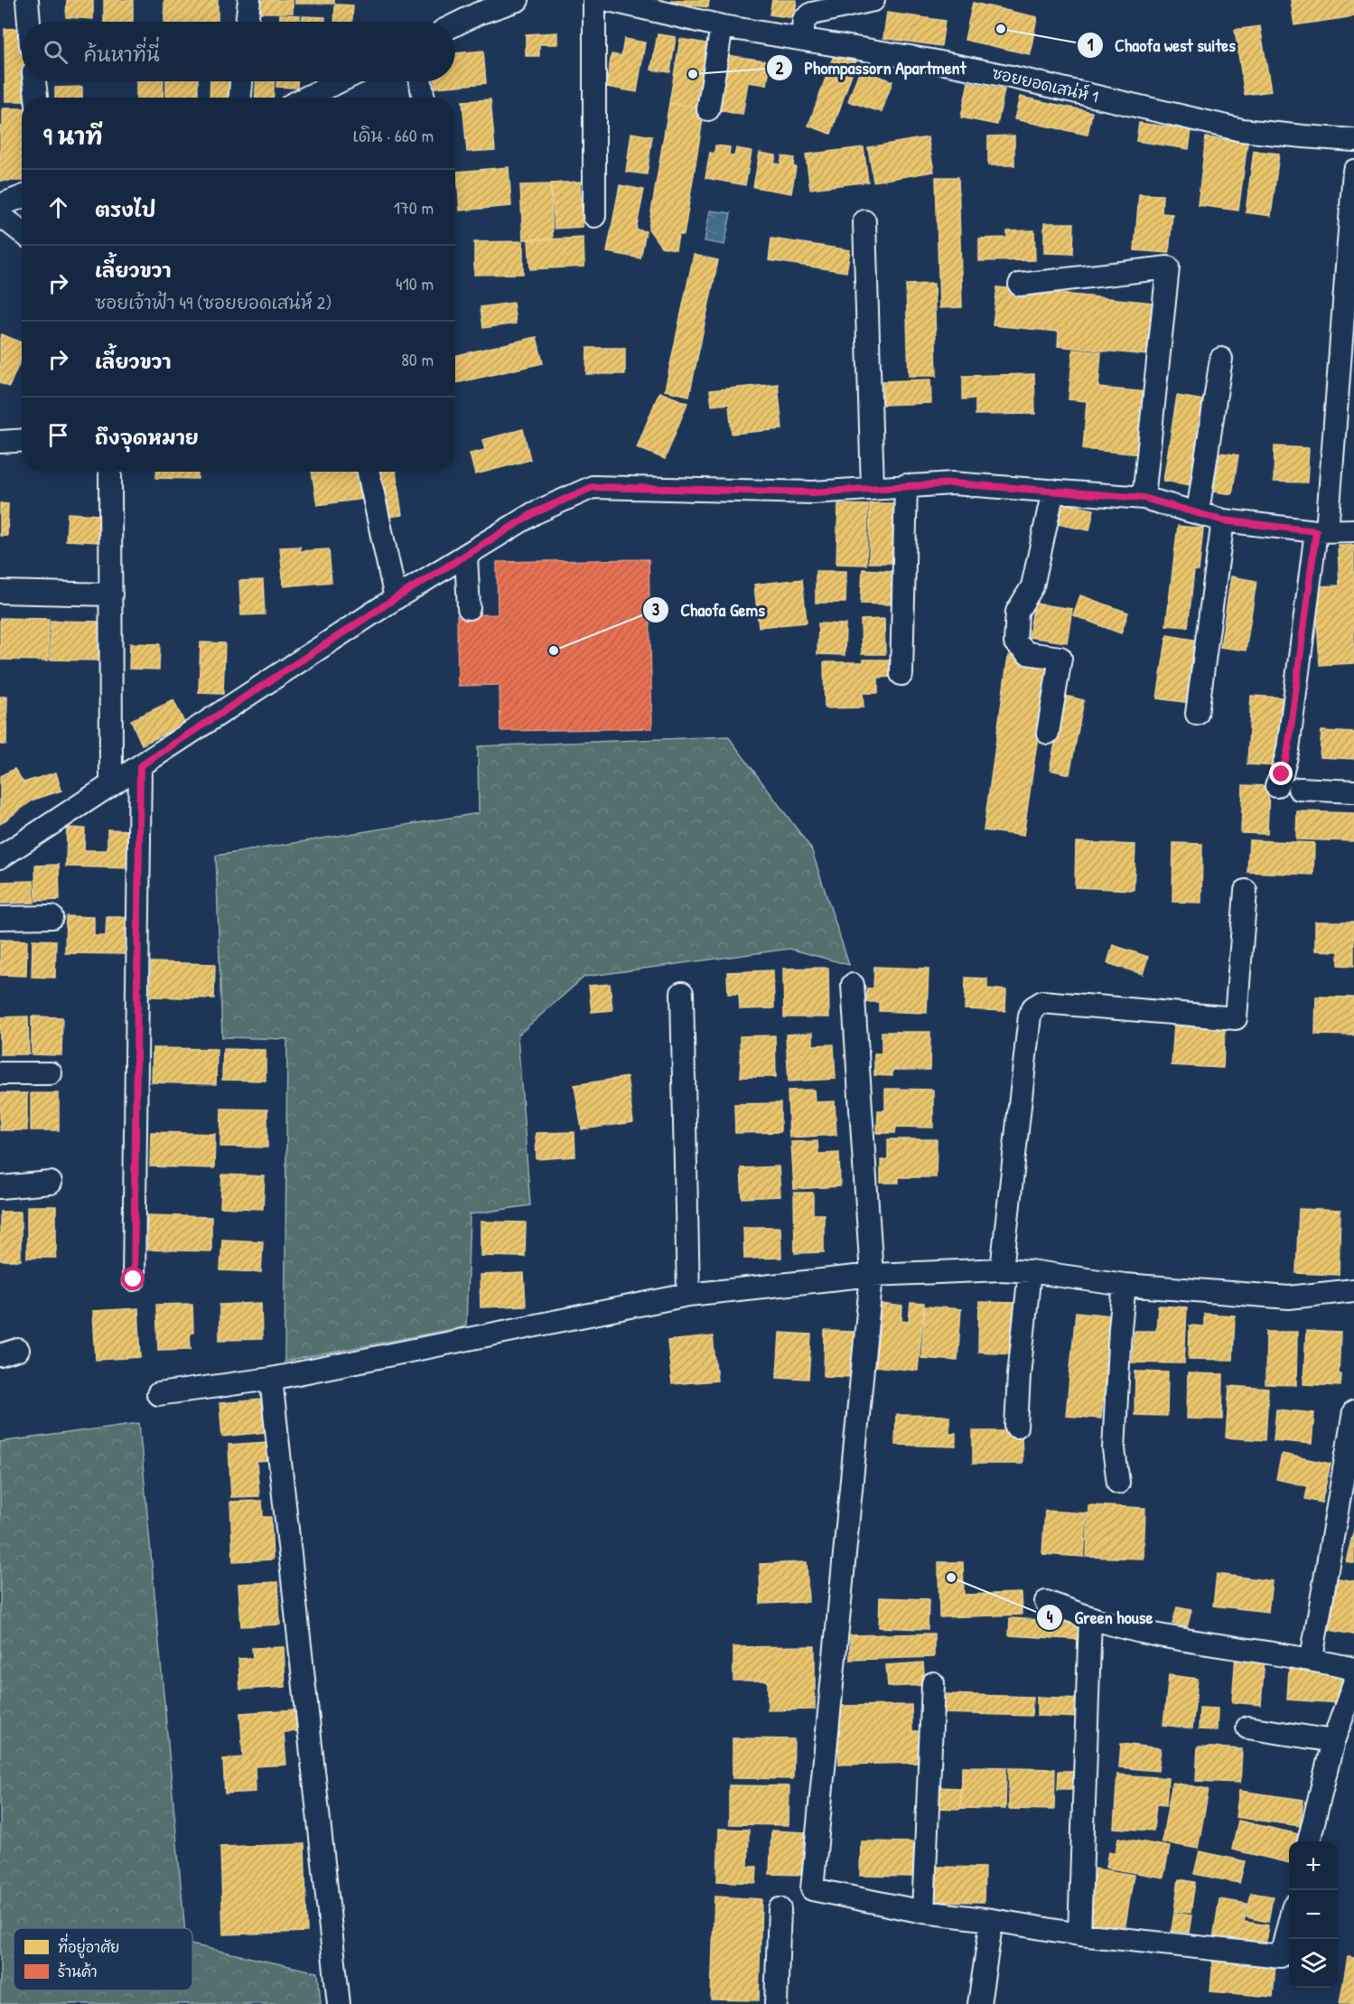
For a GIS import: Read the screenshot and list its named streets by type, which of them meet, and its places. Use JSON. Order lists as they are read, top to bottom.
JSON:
{
  "streets": {
    "street": ["ซอยยอดเสน่ห์ 1"]
  },
  "places": [
    "Chaofa west suites",
    "Phompassorn Apartment",
    "Chaofa Gems",
    "Green house"
  ],
  "legend": ["ที่อยู่อาศัย", "ร้านค้า"],
  "page": {
    "search": "ค้นหาที่นี่",
    "heading": ["9 นาที", "เดิน · 660 m"],
    "list": [
      ["ตรงไป", "170 m"],
      ["เลี้ยวขวา", "ซอยเจ้าฟ้า 49 (ซอยยอดเสน่ห์ 2)", "410 m"],
      ["เลี้ยวขวา", "80 m"],
      "ถึงจุดหมาย"
    ],
    "map_buttons": ["+", "−"]
  }
}
